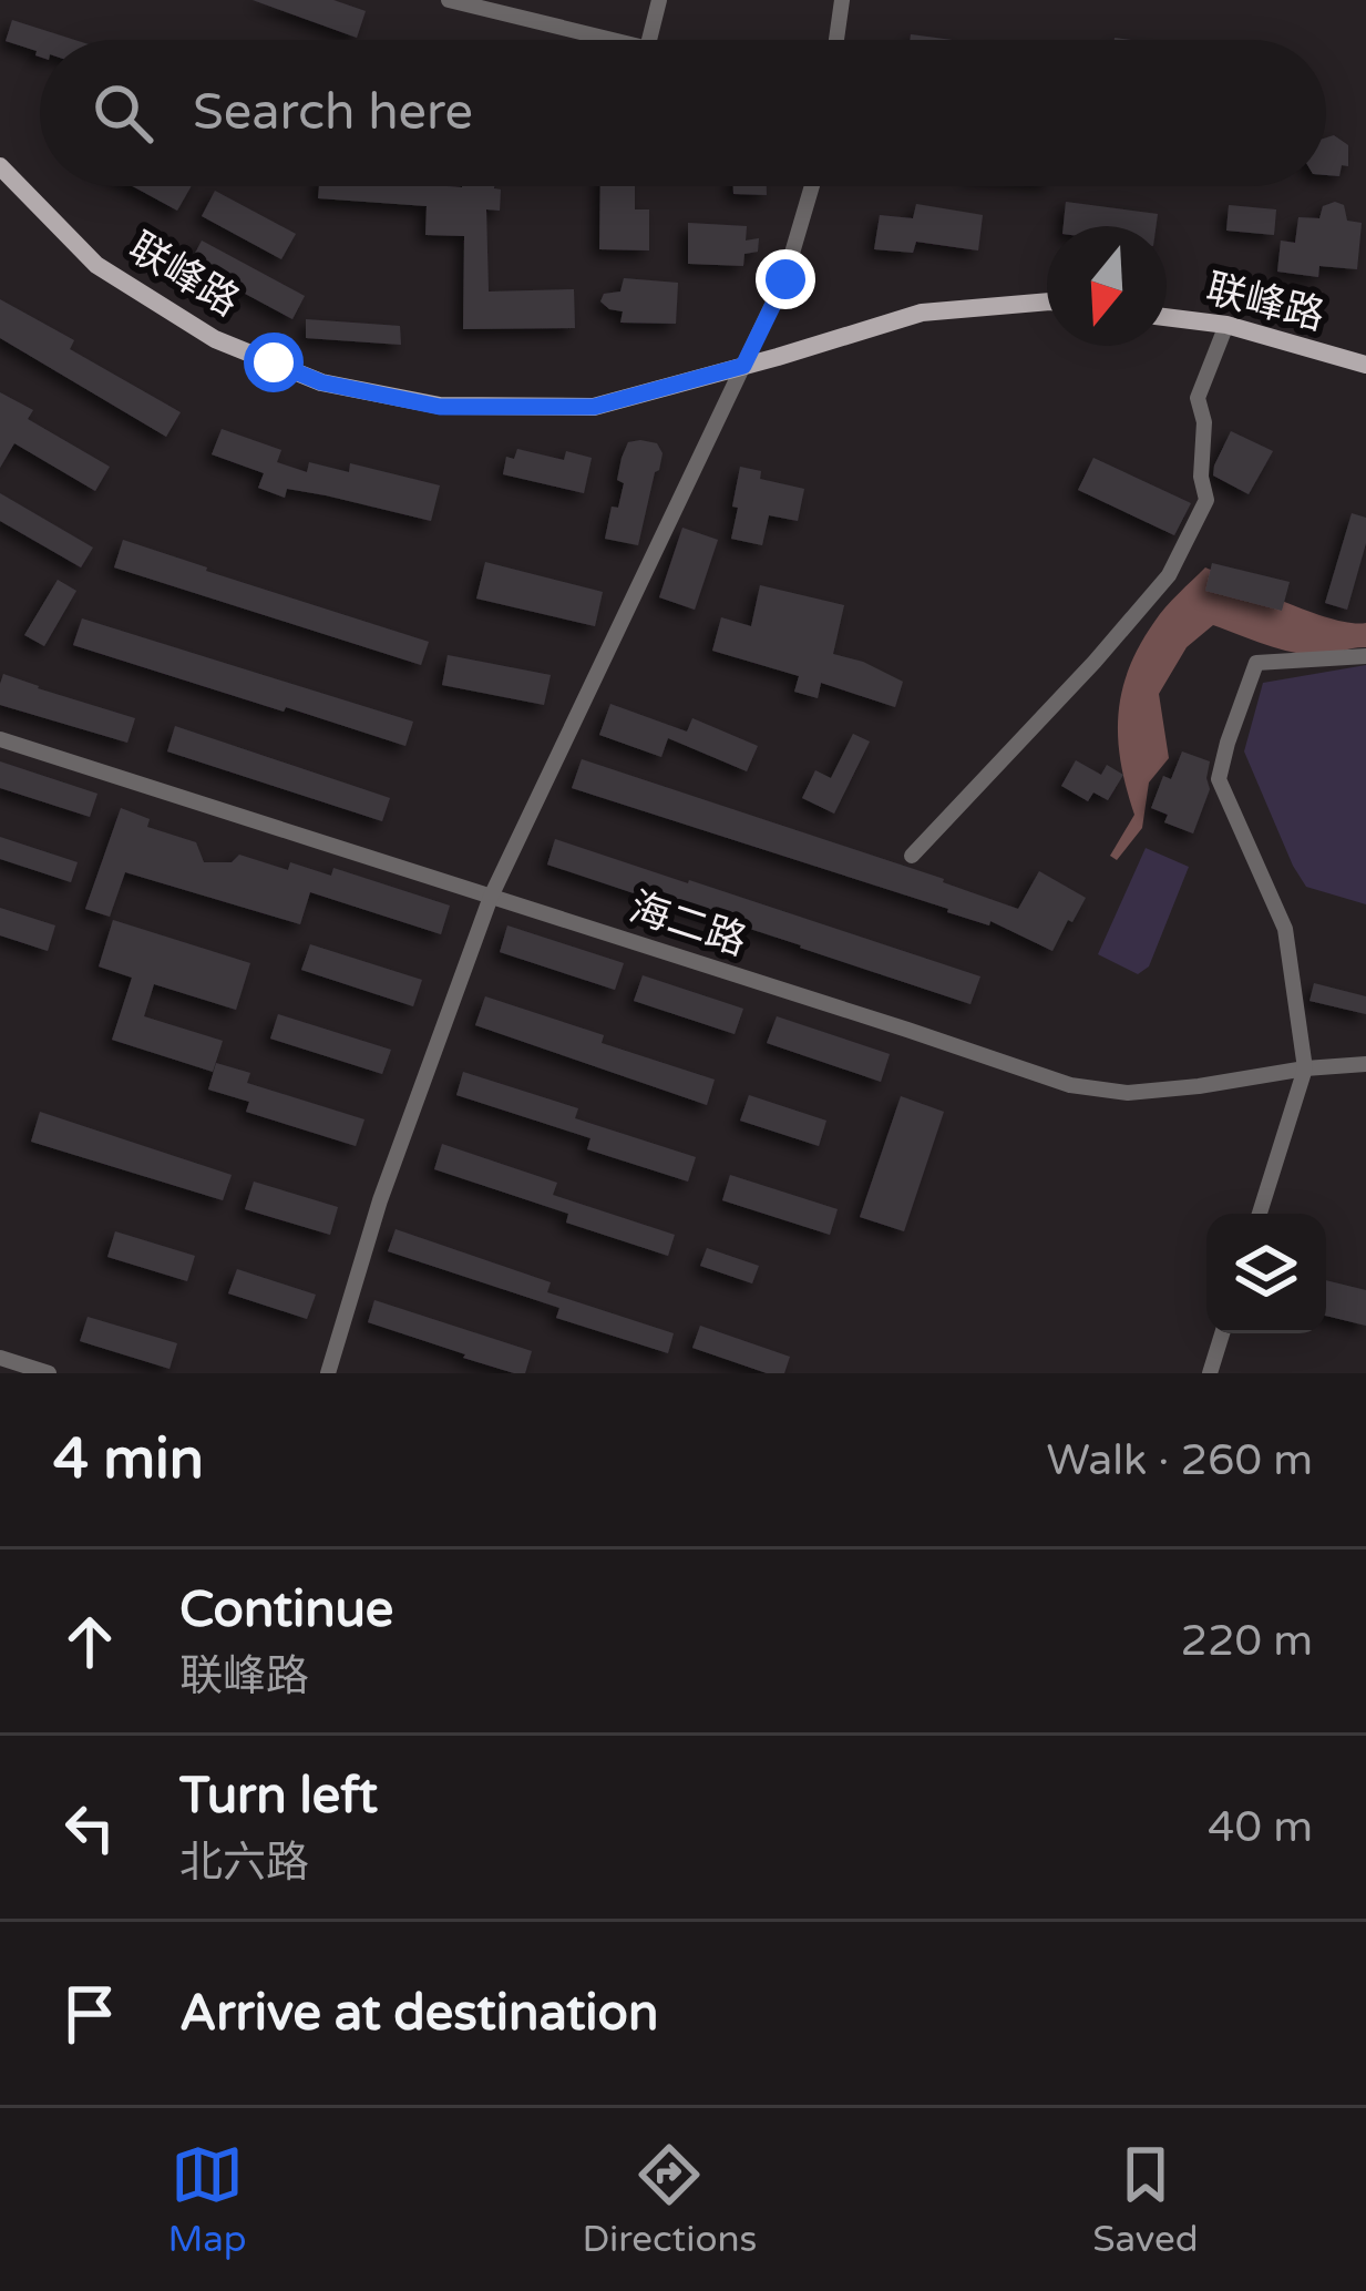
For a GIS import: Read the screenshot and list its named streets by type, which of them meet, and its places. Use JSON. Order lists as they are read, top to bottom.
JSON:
{
  "streets": {
    "main road": ["联峰路"],
    "street": ["海二路"]
  },
  "north": "bottom",
  "page": {
    "search": "Search here",
    "heading": ["4 min", "Walk · 260 m"],
    "list": [
      ["Continue", "联峰路", "220 m"],
      ["Turn left", "北六路", "40 m"],
      "Arrive at destination"
    ],
    "nav": ["Map", "Directions", "Saved"]
  }
}
